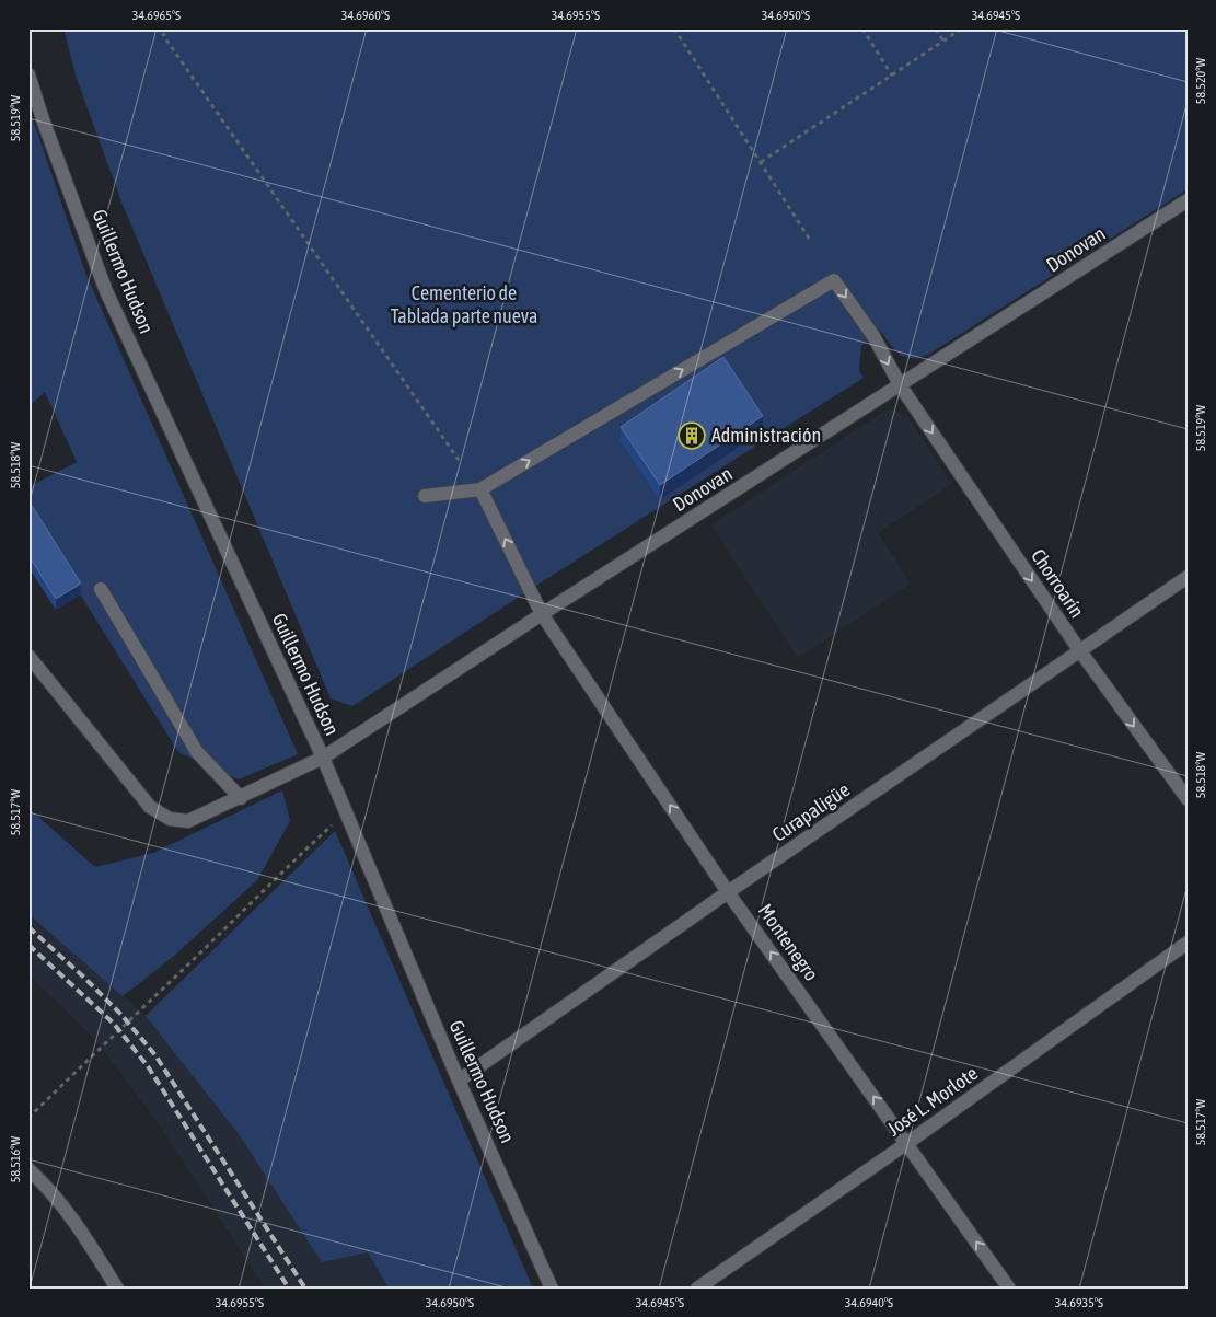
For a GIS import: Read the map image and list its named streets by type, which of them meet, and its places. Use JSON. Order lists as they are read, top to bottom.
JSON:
{
  "streets": {
    "street": [
      "Donovan",
      "Guillermo Hudson",
      "Chorroarín",
      "Curapaligüe",
      "Montenegro",
      "José L. Morlote"
    ]
  },
  "crossings": [
    ["Donovan", "Guillermo Hudson"],
    ["Donovan", "Chorroarín"],
    ["Donovan", "Montenegro"],
    ["Guillermo Hudson", "Curapaligüe"],
    ["Chorroarín", "Curapaligüe"],
    ["Chorroarín", "Montenegro"],
    ["Curapaligüe", "Montenegro"],
    ["Montenegro", "José L. Morlote"]
  ],
  "one_way": ["Montenegro"],
  "parks": ["Cementerio de Tablada parte nueva"],
  "places": {
    "building": ["Administración"]
  },
  "coordinates": [
    "34.6965°S",
    "34.6960°S",
    "34.6955°S",
    "34.6950°S",
    "34.6945°S",
    "58.520°W",
    "58.519°W",
    "58.518°W",
    "58.517°W",
    "58.516°W",
    "34.6940°S",
    "34.6935°S"
  ]
}
